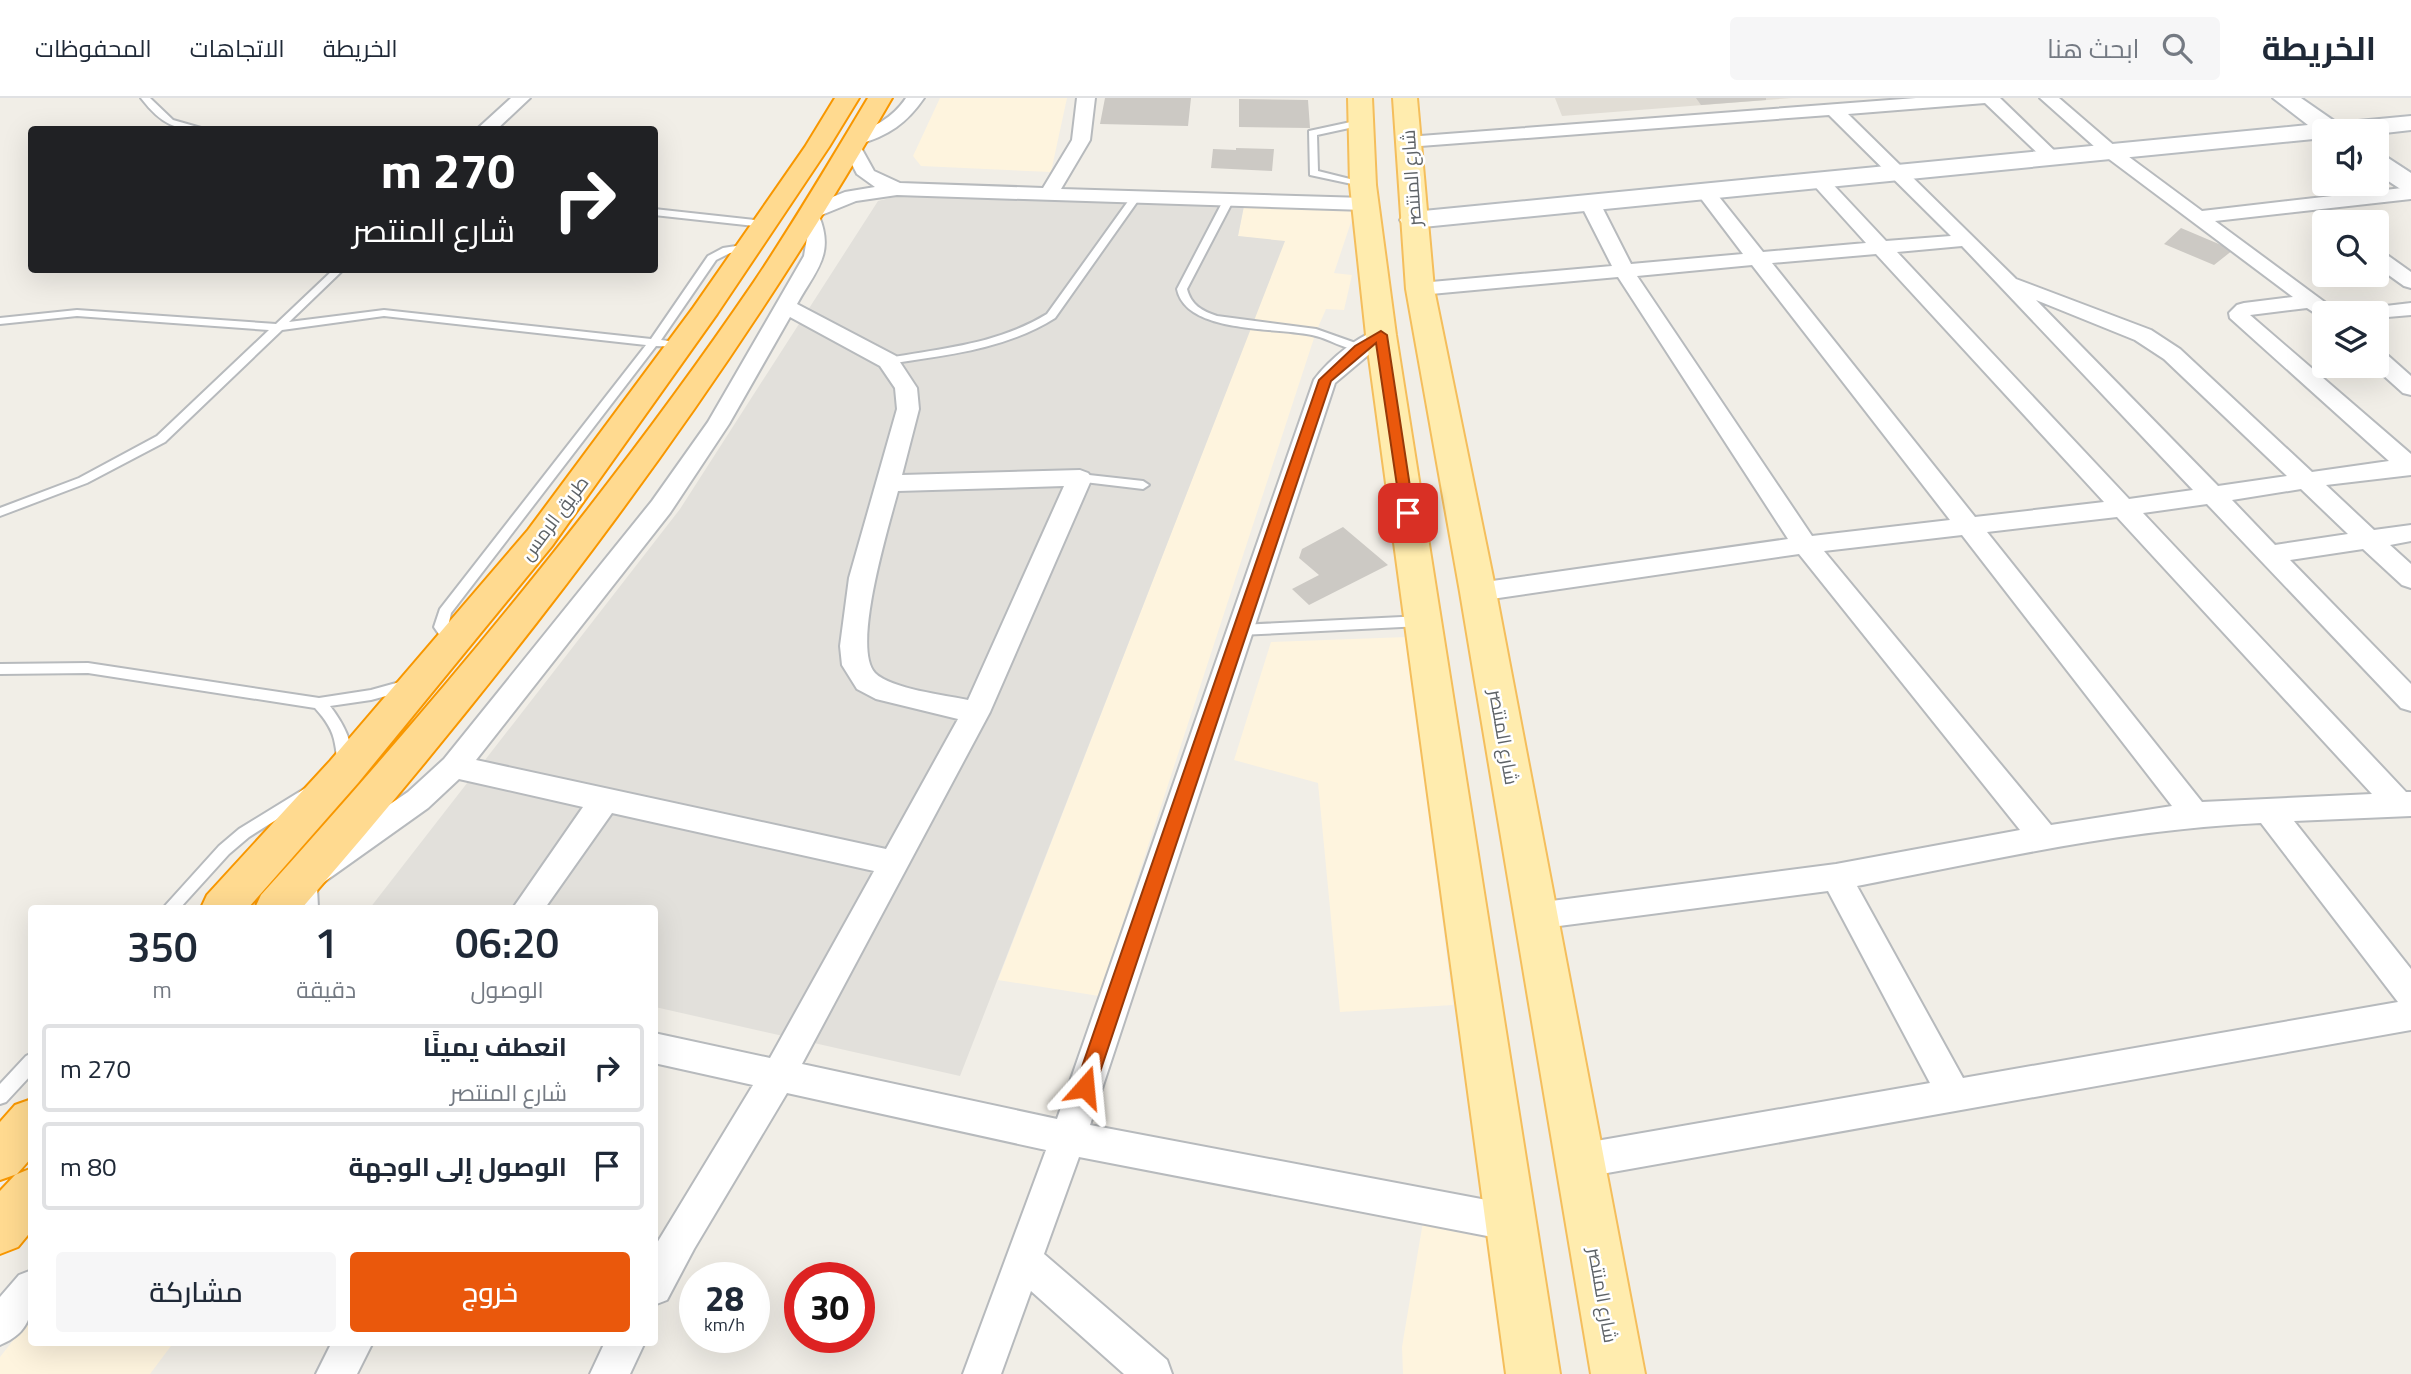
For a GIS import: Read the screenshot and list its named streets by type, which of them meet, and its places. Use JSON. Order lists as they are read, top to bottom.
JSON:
{
  "streets": {
    "highway": ["طريق الرمس"],
    "main road": ["شارع المنتصر"]
  },
  "page": {
    "header": "الخريطة",
    "search": "ابحث هنا",
    "nav": ["الخريطة", "الاتجاهات", "المحفوظات"],
    "turn": ["270 m", "شارع المنتصر"],
    "eta": [
      "06:20",
      "الوصول",
      "1",
      "دقيقة",
      "350",
      "m"
    ],
    "list": [
      {
        "name": "انعطف يمينًا",
        "note": "شارع المنتصر",
        "value": "270 m"
      },
      {
        "name": "الوصول إلى الوجهة",
        "value": "80 m"
      }
    ],
    "buttons": ["خروج", "مشاركة"],
    "speed": "28 km/h",
    "limit": "30"
  }
}
